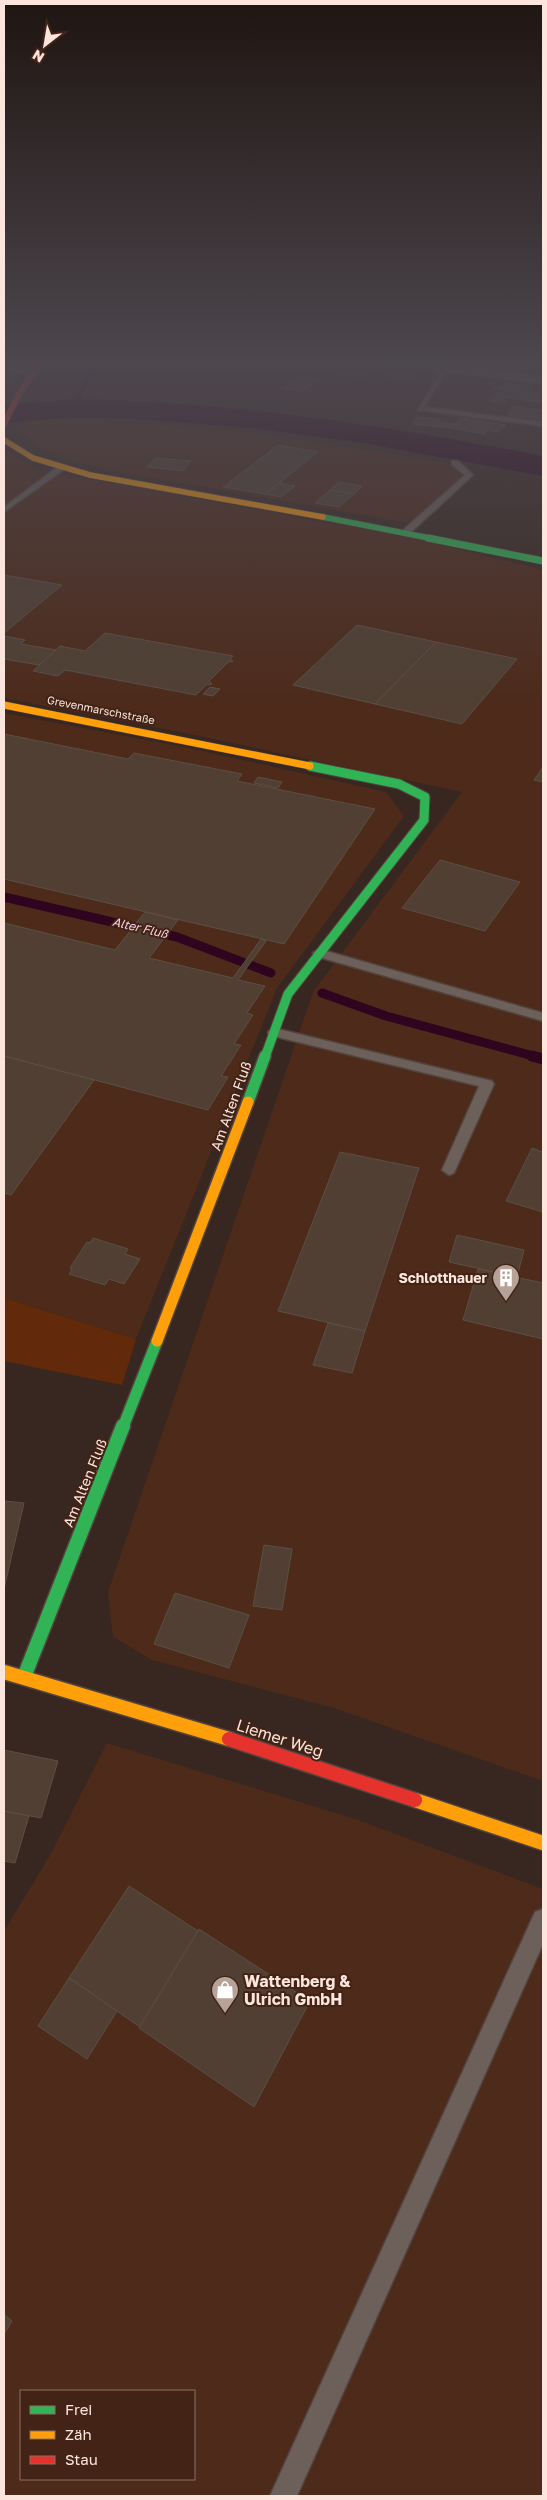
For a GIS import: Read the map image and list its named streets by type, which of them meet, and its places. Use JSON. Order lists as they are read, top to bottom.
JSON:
{
  "streets": {
    "street": ["Grevenmarschstraße", "Am Alten Fluß", "Liemer Weg"]
  },
  "crossings": [
    ["Grevenmarschstraße", "Am Alten Fluß"],
    ["Am Alten Fluß", "Liemer Weg"]
  ],
  "water": ["Alter Fluß"],
  "places": {
    "building": ["Schlotthauer"],
    "shop": ["Wattenberg & Ulrich GmbH"]
  },
  "legend": ["Frei", "Zäh", "Stau"],
  "north": "bottom left"
}
